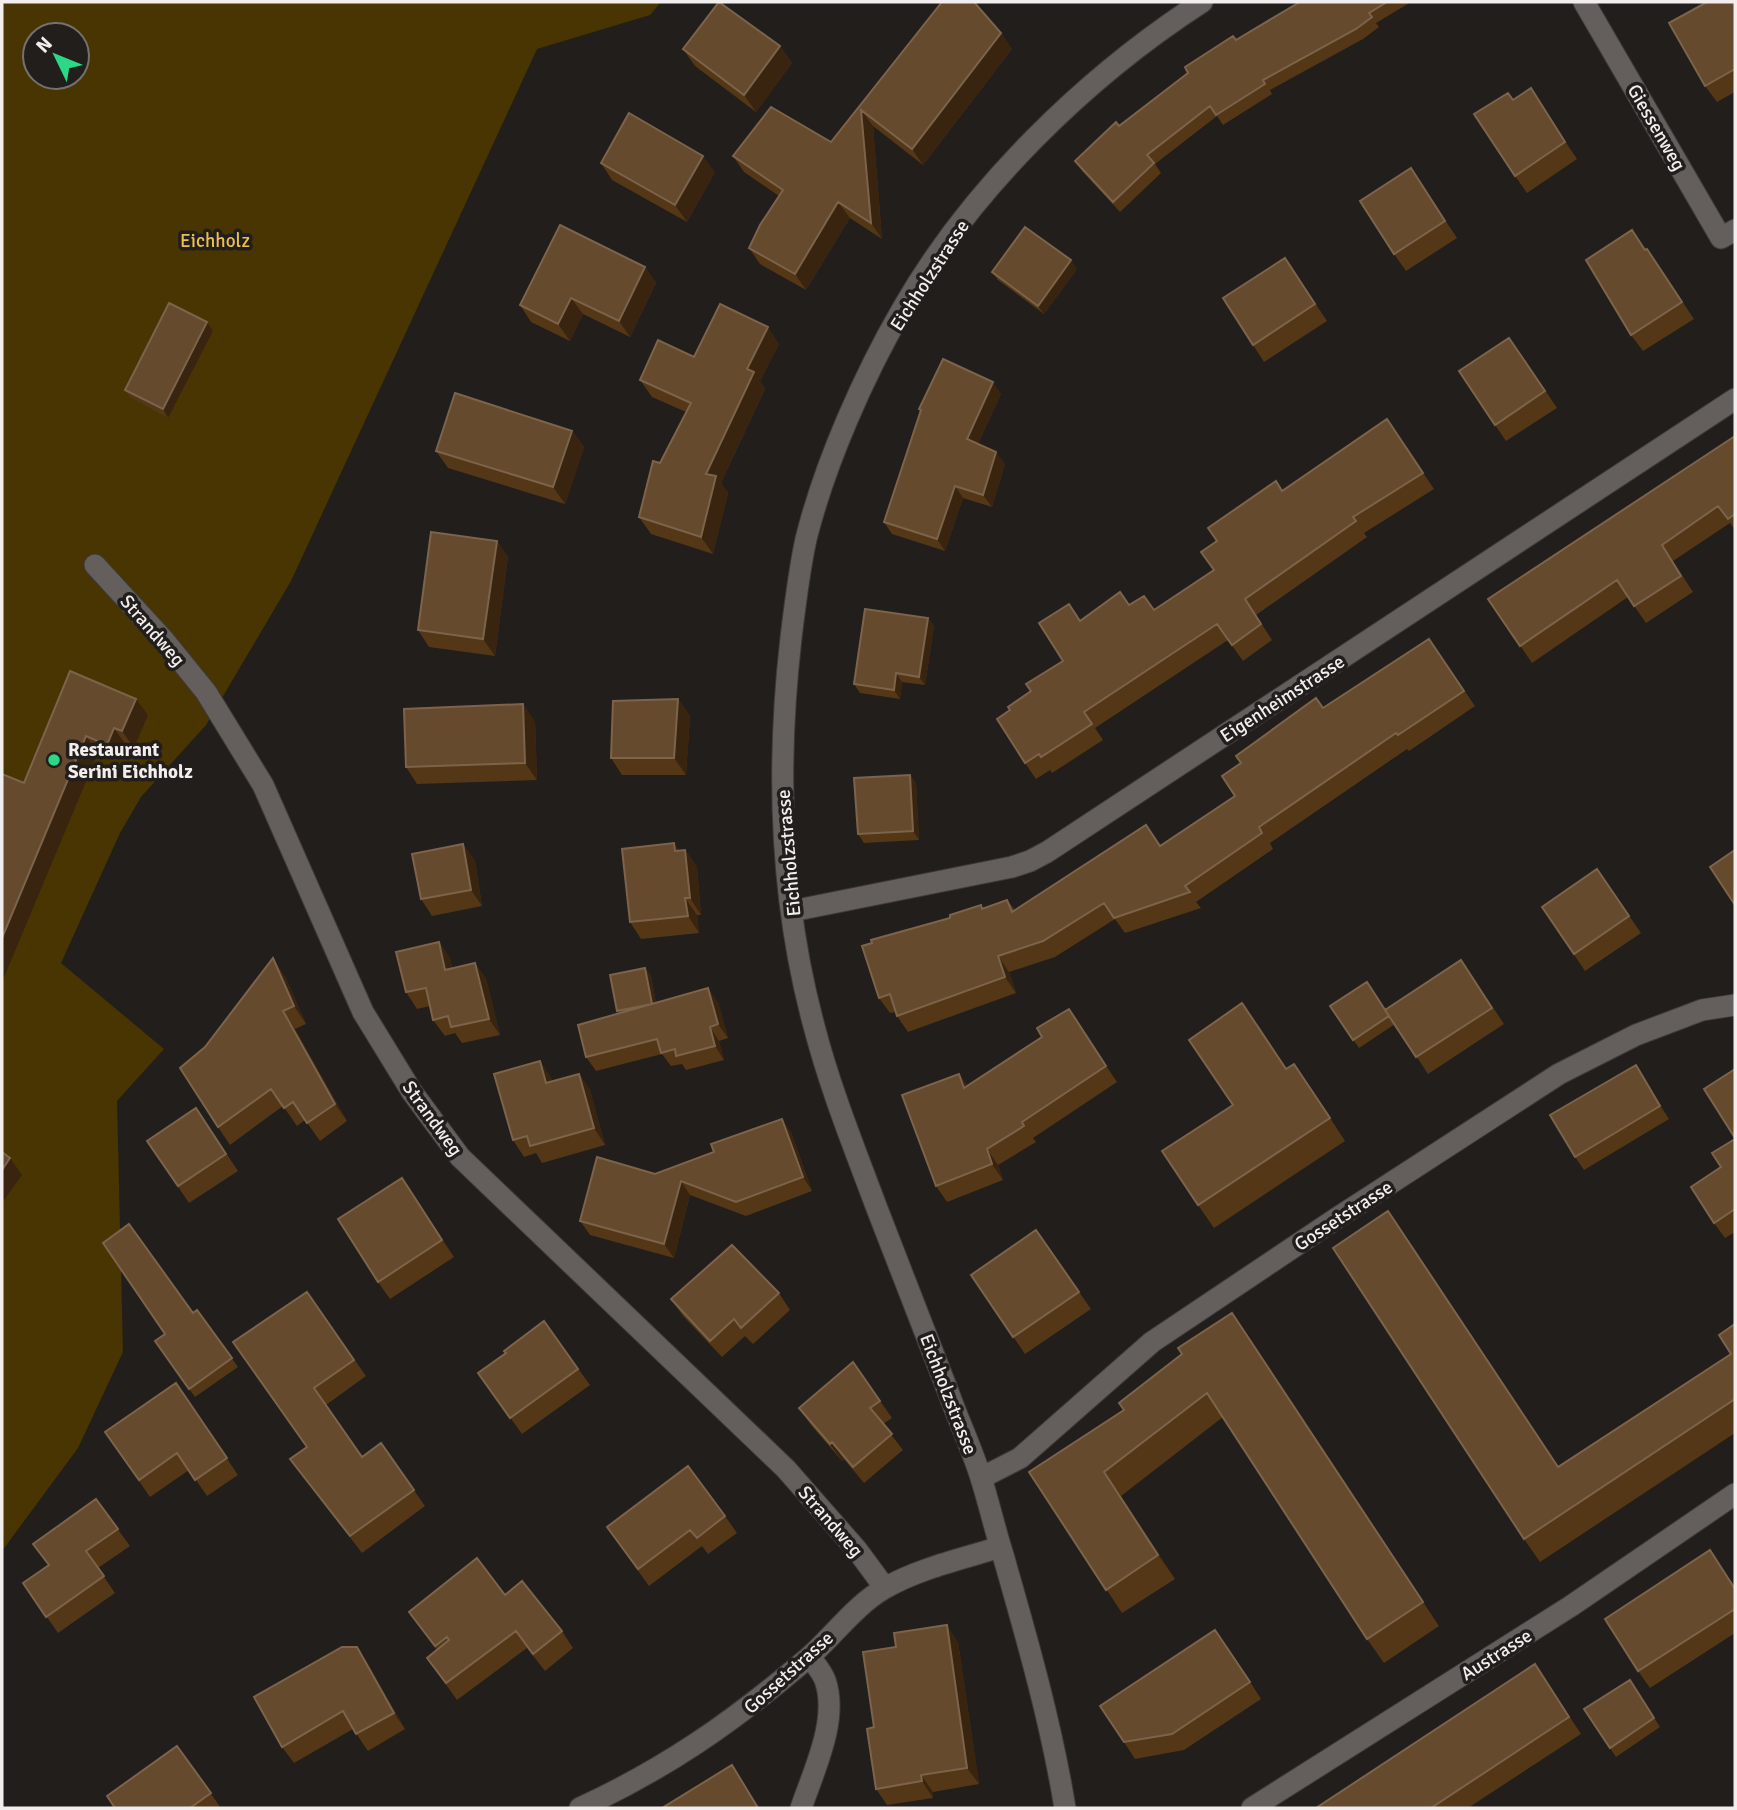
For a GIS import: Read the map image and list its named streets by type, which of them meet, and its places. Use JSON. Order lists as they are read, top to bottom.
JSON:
{
  "streets": {
    "street": [
      "Giessenweg",
      "Eichholzstrasse",
      "Strandweg",
      "Eigenheimstrasse",
      "Gossetstrasse",
      "Austrasse"
    ]
  },
  "crossings": [
    ["Eichholzstrasse", "Eigenheimstrasse"],
    ["Eichholzstrasse", "Gossetstrasse"],
    ["Strandweg", "Gossetstrasse"]
  ],
  "parks": ["Eichholz"],
  "places": ["Restaurant Serini Eichholz"],
  "north": "top left"
}
